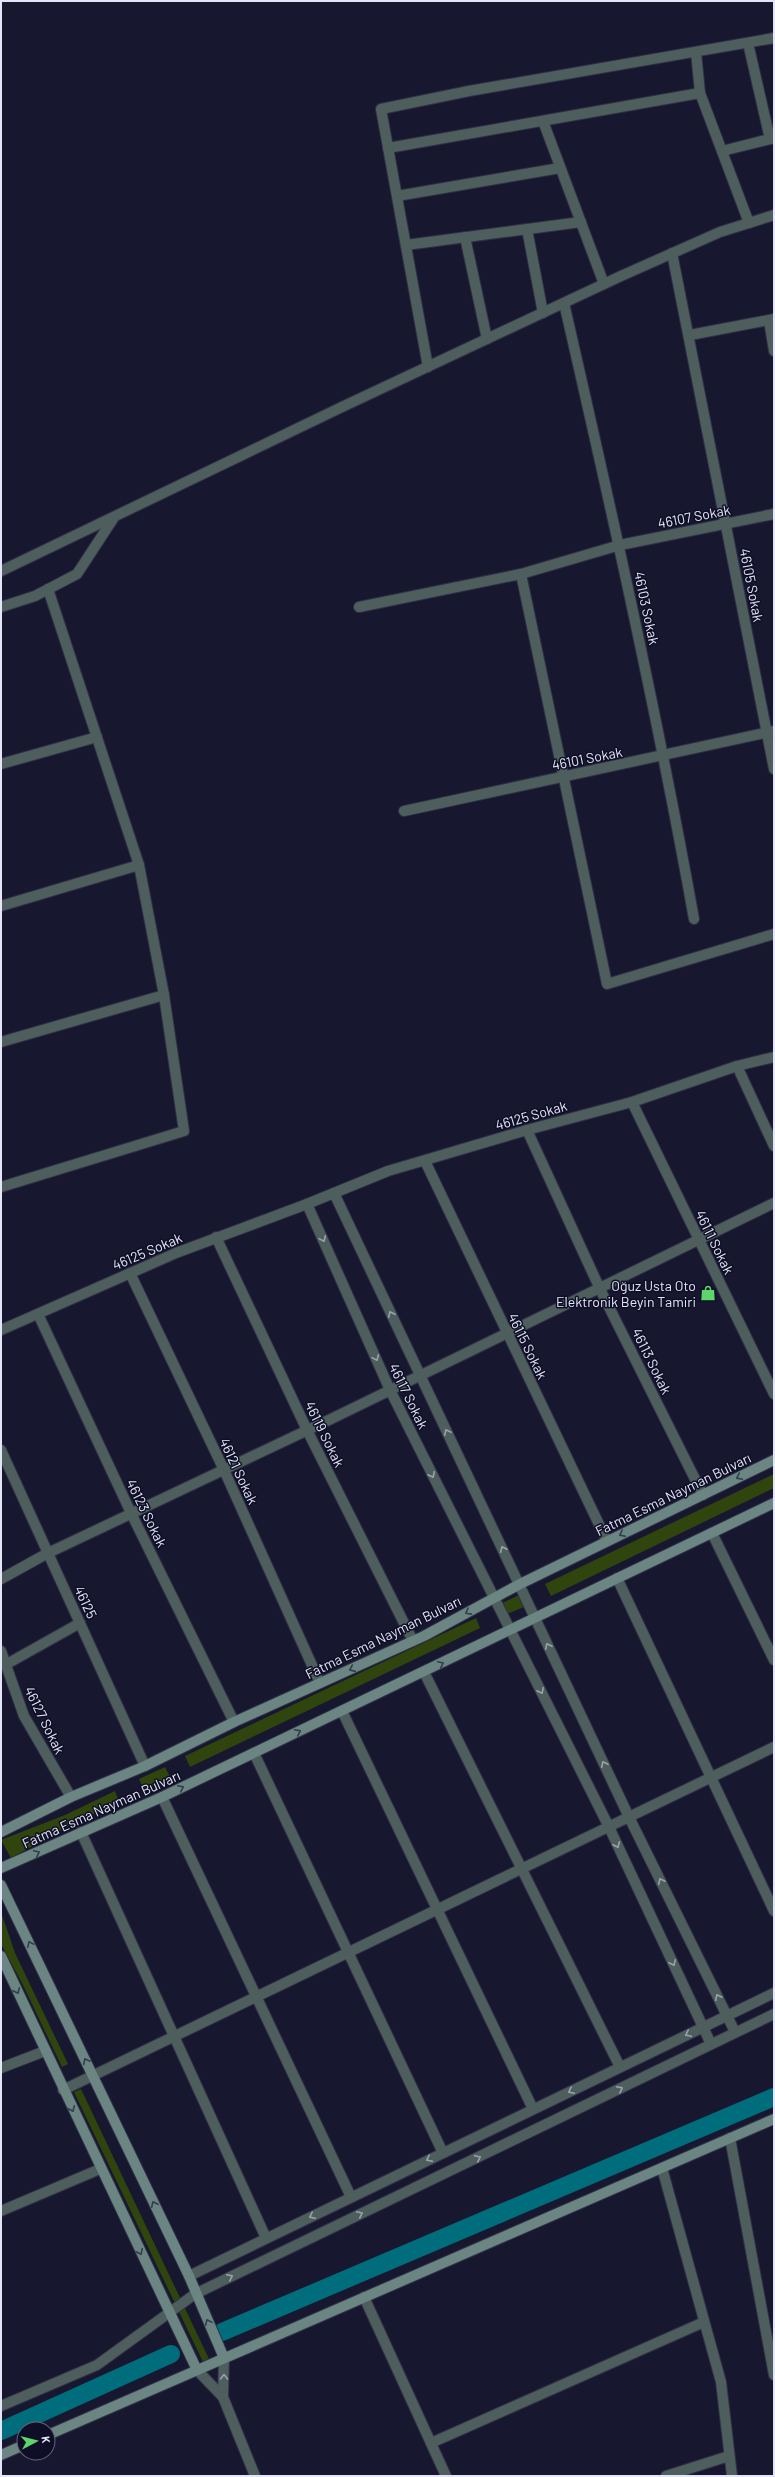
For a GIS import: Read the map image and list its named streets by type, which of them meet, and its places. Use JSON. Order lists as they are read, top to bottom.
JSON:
{
  "streets": {
    "main road": ["Fatma Esma Nayman Bulvarı"],
    "street": [
      "46107 Sokak",
      "46105 Sokak",
      "46103 Sokak",
      "46101 Sokak",
      "46125 Sokak",
      "46111 Sokak",
      "46115 Sokak",
      "46113 Sokak",
      "46117 Sokak",
      "46119 Sokak",
      "46121 Sokak",
      "46123 Sokak",
      "46125",
      "46127 Sokak"
    ]
  },
  "crossings": [
    ["46107 Sokak", "46105 Sokak"],
    ["46107 Sokak", "46103 Sokak"],
    ["46105 Sokak", "46101 Sokak"],
    ["46103 Sokak", "46101 Sokak"],
    ["46125 Sokak", "46111 Sokak"],
    ["46125 Sokak", "46115 Sokak"],
    ["46125 Sokak", "46113 Sokak"],
    ["46125 Sokak", "46117 Sokak"],
    ["46125 Sokak", "46119 Sokak"],
    ["46125 Sokak", "46121 Sokak"],
    ["46125 Sokak", "46123 Sokak"],
    ["46115 Sokak", "Fatma Esma Nayman Bulvarı"],
    ["46113 Sokak", "Fatma Esma Nayman Bulvarı"],
    ["46117 Sokak", "Fatma Esma Nayman Bulvarı"],
    ["46119 Sokak", "Fatma Esma Nayman Bulvarı"],
    ["46121 Sokak", "Fatma Esma Nayman Bulvarı"],
    ["Fatma Esma Nayman Bulvarı", "46123 Sokak"],
    ["Fatma Esma Nayman Bulvarı", "46125"],
    ["Fatma Esma Nayman Bulvarı", "46127 Sokak"]
  ],
  "places": {
    "shop": ["Oğuz Usta Oto Elektronik Beyin Tamiri"]
  },
  "north": "right"
}
